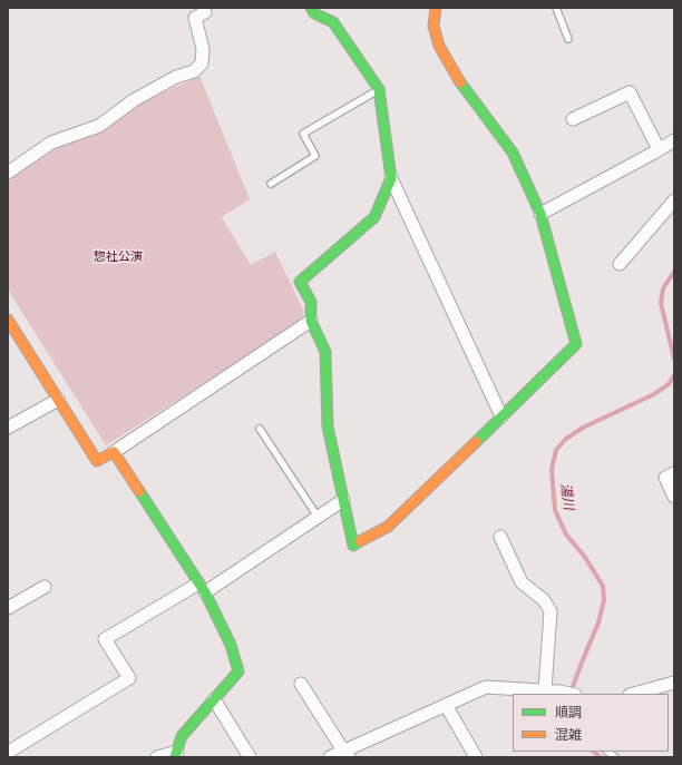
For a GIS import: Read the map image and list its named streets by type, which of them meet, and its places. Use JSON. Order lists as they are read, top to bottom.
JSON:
{
  "water": ["湯川"],
  "parks": ["惣社公演"],
  "legend": ["順調", "混雑"]
}
